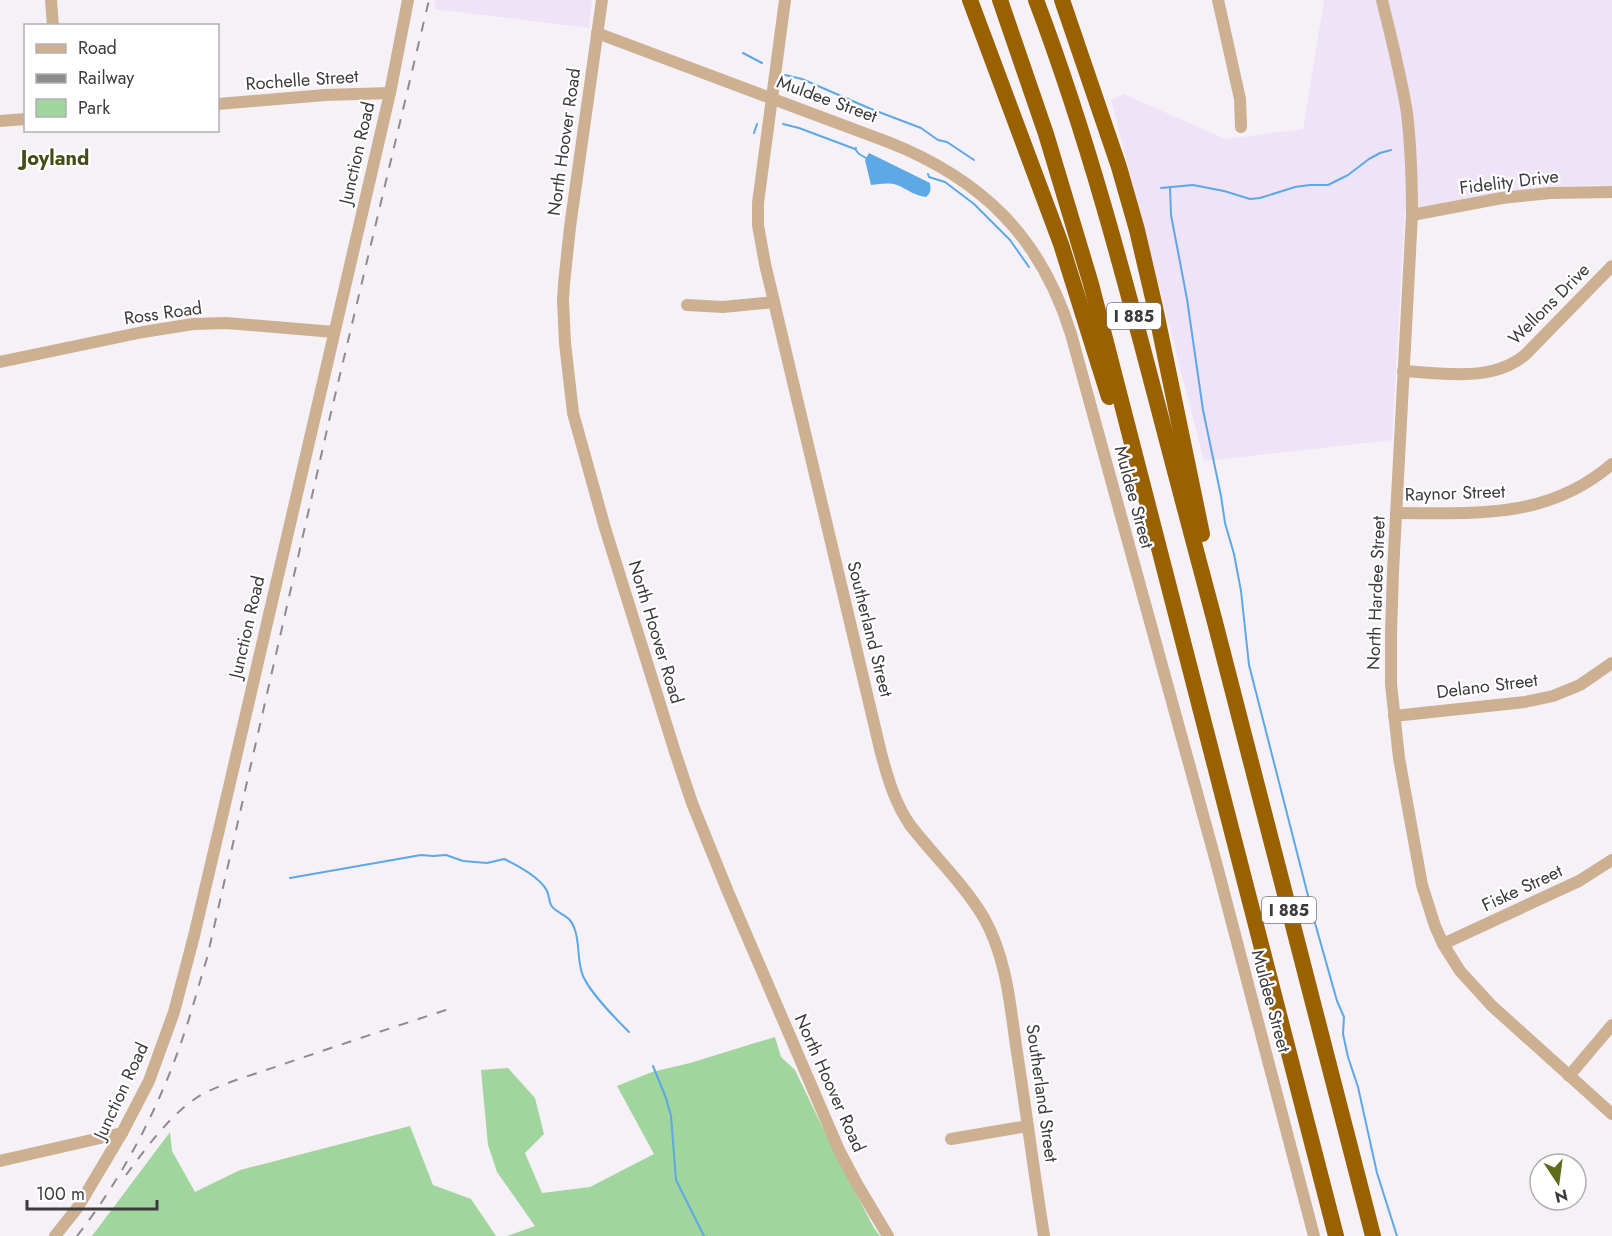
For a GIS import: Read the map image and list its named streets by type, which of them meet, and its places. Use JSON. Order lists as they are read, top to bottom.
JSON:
{
  "streets": {
    "highway": ["I 885"],
    "street": [
      "Rochelle Street",
      "Muldee Street",
      "North Hoover Road",
      "Junction Road",
      "Fidelity Drive",
      "Wellons Drive",
      "Ross Road",
      "Raynor Street",
      "North Hardee Street",
      "Southerland Street",
      "Delano Street",
      "Fiske Street"
    ]
  },
  "crossings": [
    ["Rochelle Street", "Junction Road"],
    ["Muldee Street", "North Hoover Road"],
    ["Muldee Street", "Southerland Street"],
    ["Junction Road", "Ross Road"],
    ["Fidelity Drive", "North Hardee Street"],
    ["Wellons Drive", "North Hardee Street"],
    ["Raynor Street", "North Hardee Street"],
    ["North Hardee Street", "Delano Street"],
    ["North Hardee Street", "Fiske Street"]
  ],
  "districts": ["Joyland"],
  "legend": ["Road", "Railway", "Park"],
  "scale_bar": "100 m",
  "north": "bottom"
}
